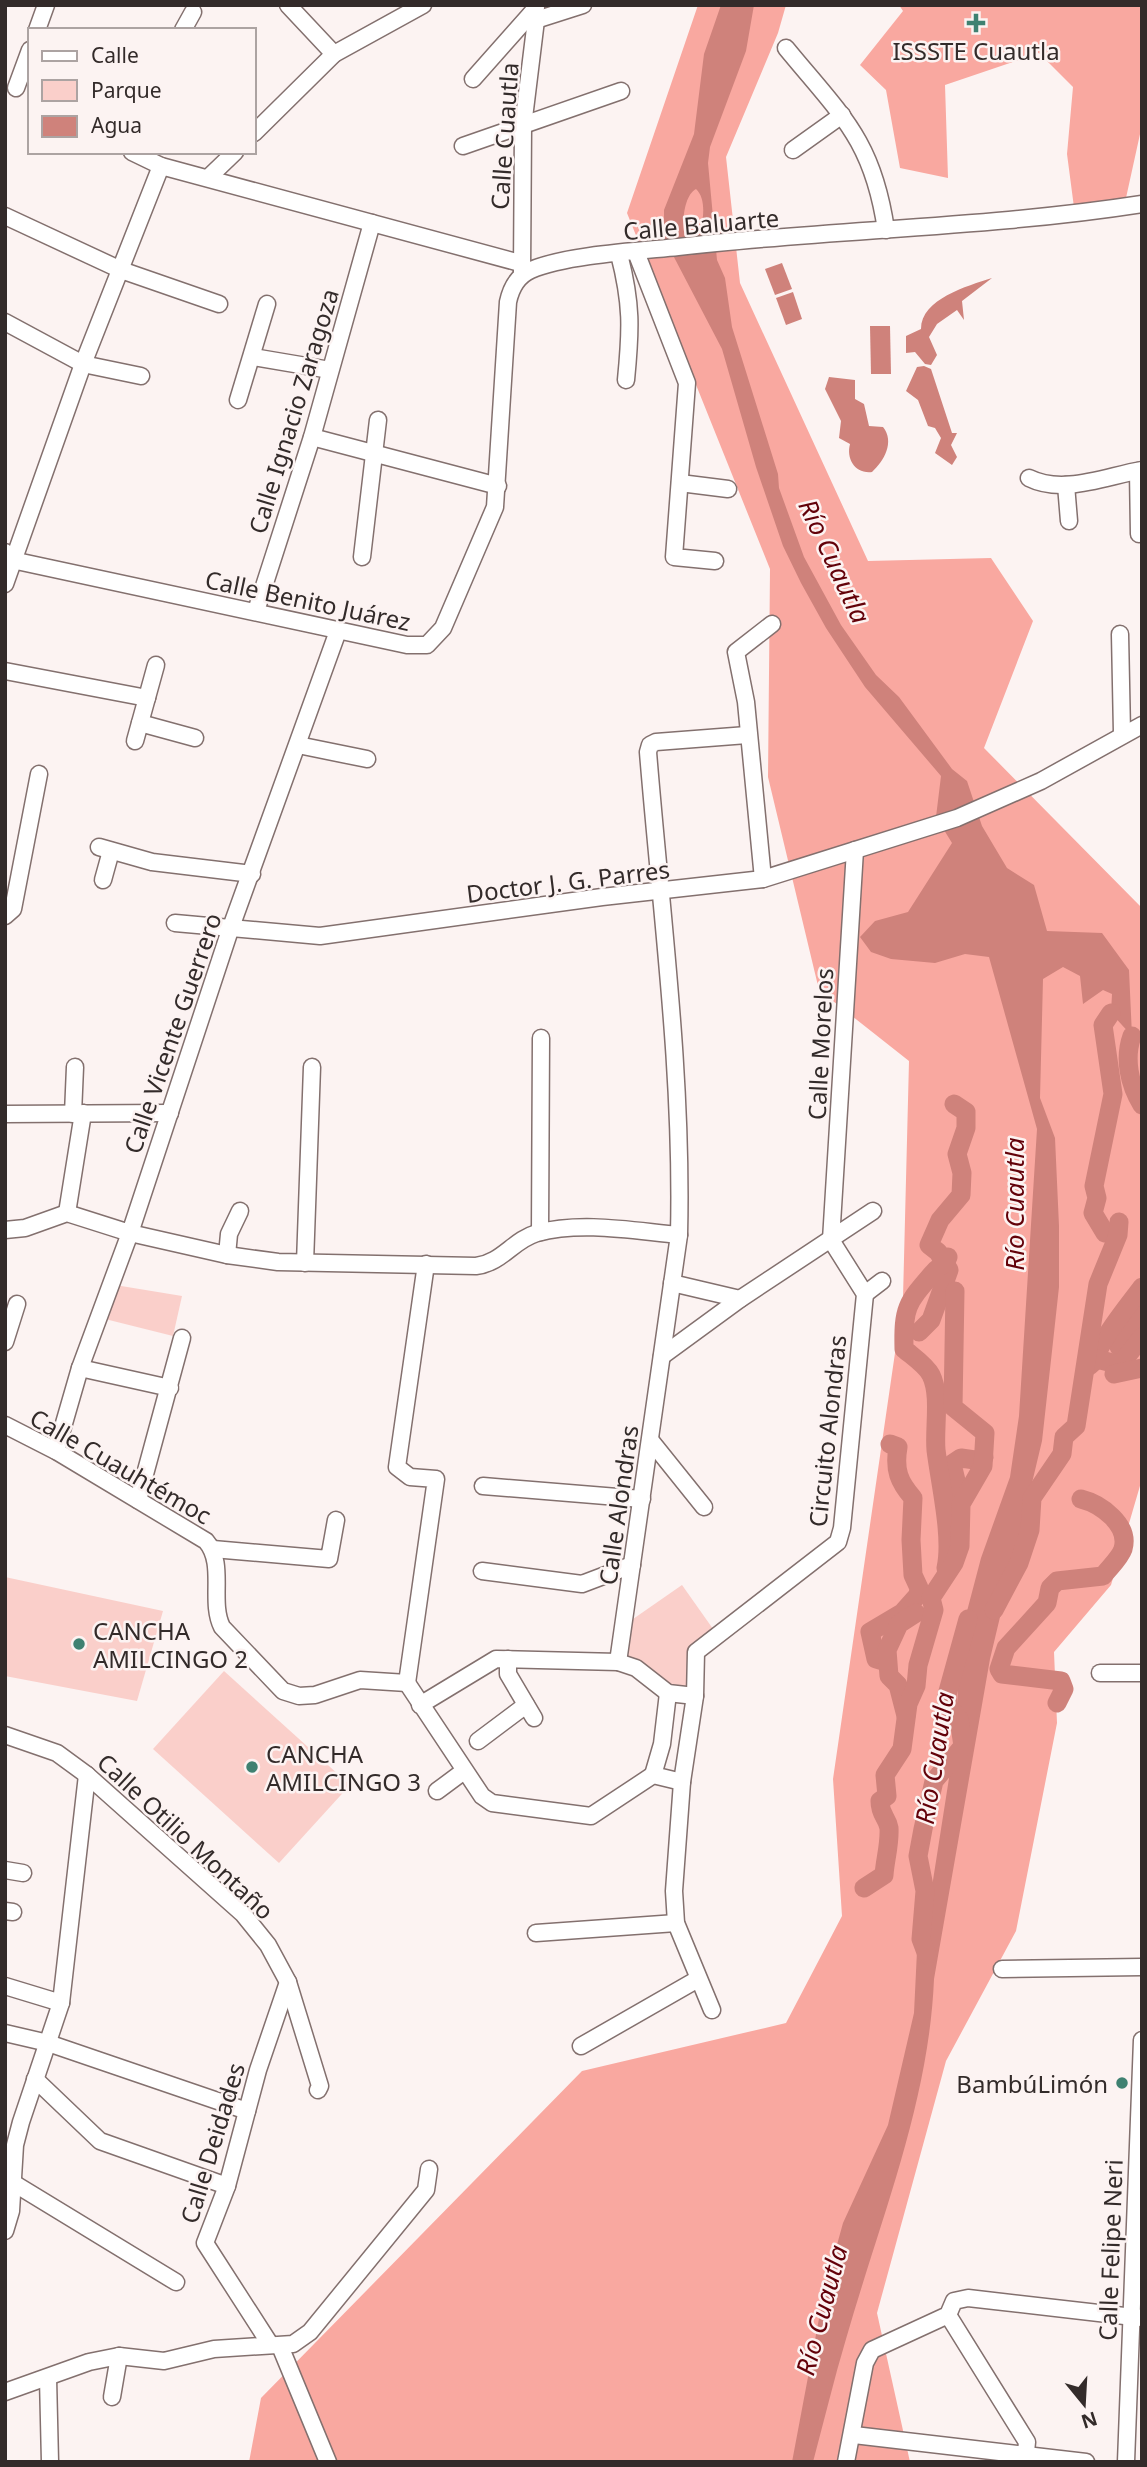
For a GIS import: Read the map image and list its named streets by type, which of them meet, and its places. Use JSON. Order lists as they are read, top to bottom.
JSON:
{
  "streets": {
    "street": [
      "Calle Cuautla",
      "Calle Baluarte",
      "Calle Ignacio Zaragoza",
      "Calle Benito Juárez",
      "Doctor J. G. Parres",
      "Calle Vicente Guerrero",
      "Calle Morelos",
      "Circuito Alondras",
      "Calle Cuauhtémoc",
      "Calle Alondras",
      "Calle Otilio Montaño",
      "Calle Deidades",
      "Calle Felipe Neri"
    ]
  },
  "crossings": [
    ["Calle Cuautla", "Calle Baluarte"],
    ["Calle Cuautla", "Calle Benito Juárez"],
    ["Calle Baluarte", "Calle Benito Juárez"],
    ["Calle Ignacio Zaragoza", "Calle Benito Juárez"],
    ["Calle Benito Juárez", "Calle Vicente Guerrero"],
    ["Doctor J. G. Parres", "Calle Vicente Guerrero"],
    ["Doctor J. G. Parres", "Calle Morelos"],
    ["Doctor J. G. Parres", "Calle Alondras"],
    ["Calle Vicente Guerrero", "Calle Cuauhtémoc"],
    ["Calle Otilio Montaño", "Calle Deidades"]
  ],
  "water": ["Río Cuautla"],
  "places": {
    "health": ["ISSSTE Cuautla"],
    "other": ["CANCHA AMILCINGO 2", "CANCHA AMILCINGO 3", "BambúLimón"]
  },
  "legend": ["Calle", "Parque", "Agua"],
  "north": "bottom"
}
